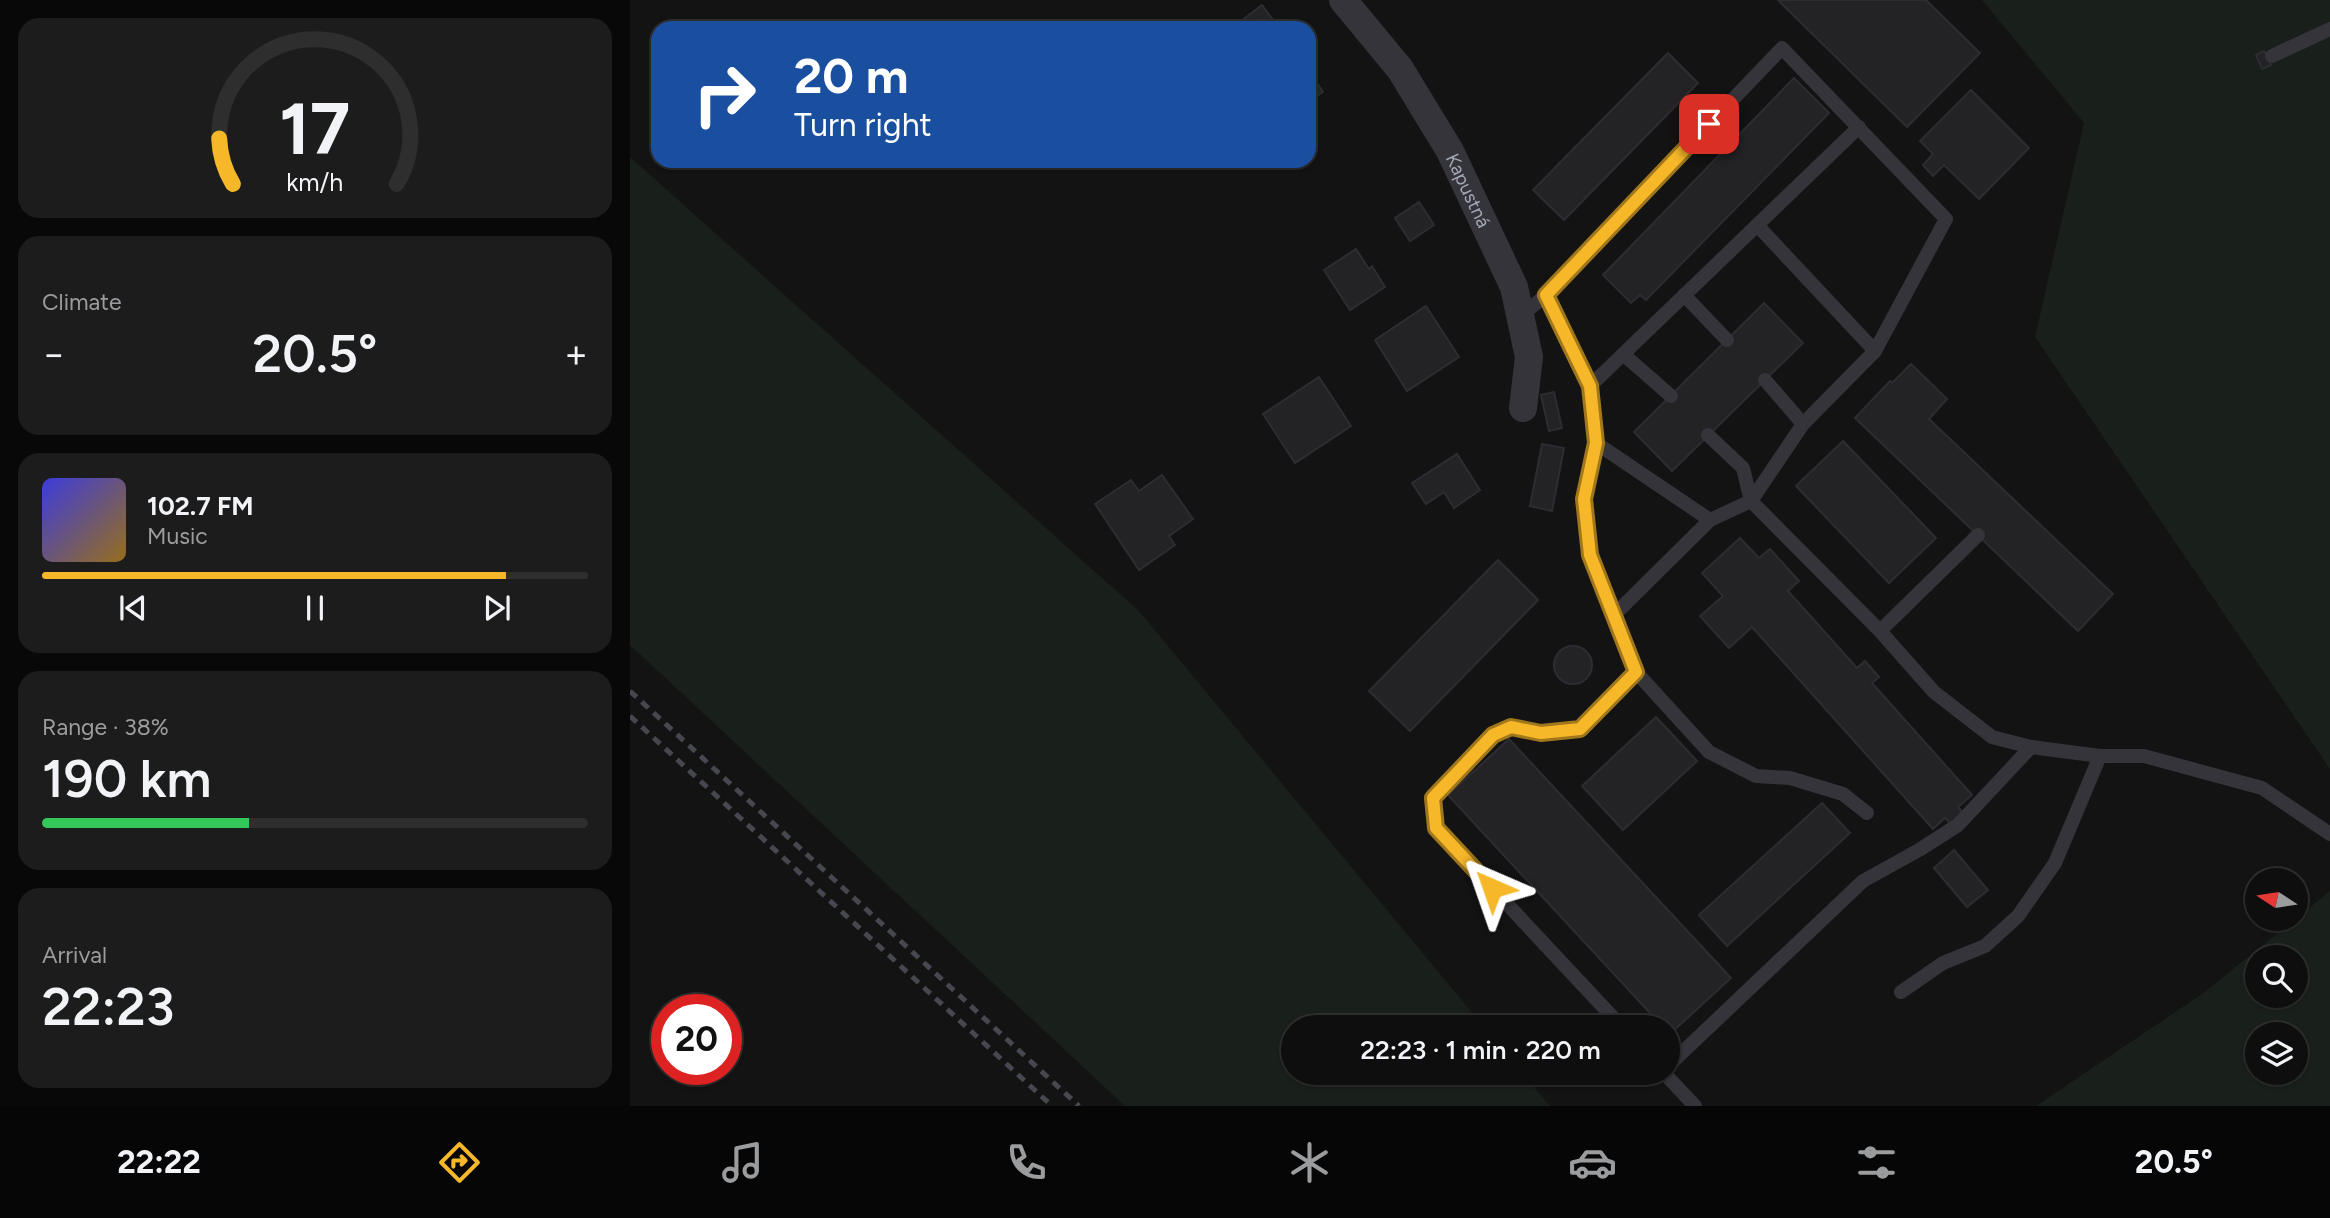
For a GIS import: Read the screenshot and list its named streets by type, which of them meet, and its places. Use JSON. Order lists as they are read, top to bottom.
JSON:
{
  "streets": {
    "street": ["Kapustná"]
  },
  "north": "left",
  "page": {
    "turn": ["20 m", "Turn right"],
    "tile": [
      "Climate",
      ["Range · 38%", "190 km"],
      ["Arrival", "22:23"]
    ],
    "heat": ["−", "20.5°", "+"],
    "song": ["102.7 FM", "Music"],
    "limit": "20",
    "trip": "22:23 · 1 min · 220 m",
    "tabs": ["22:22", "20.5°"],
    "gauge": ["17", "km/h"]
  }
}
